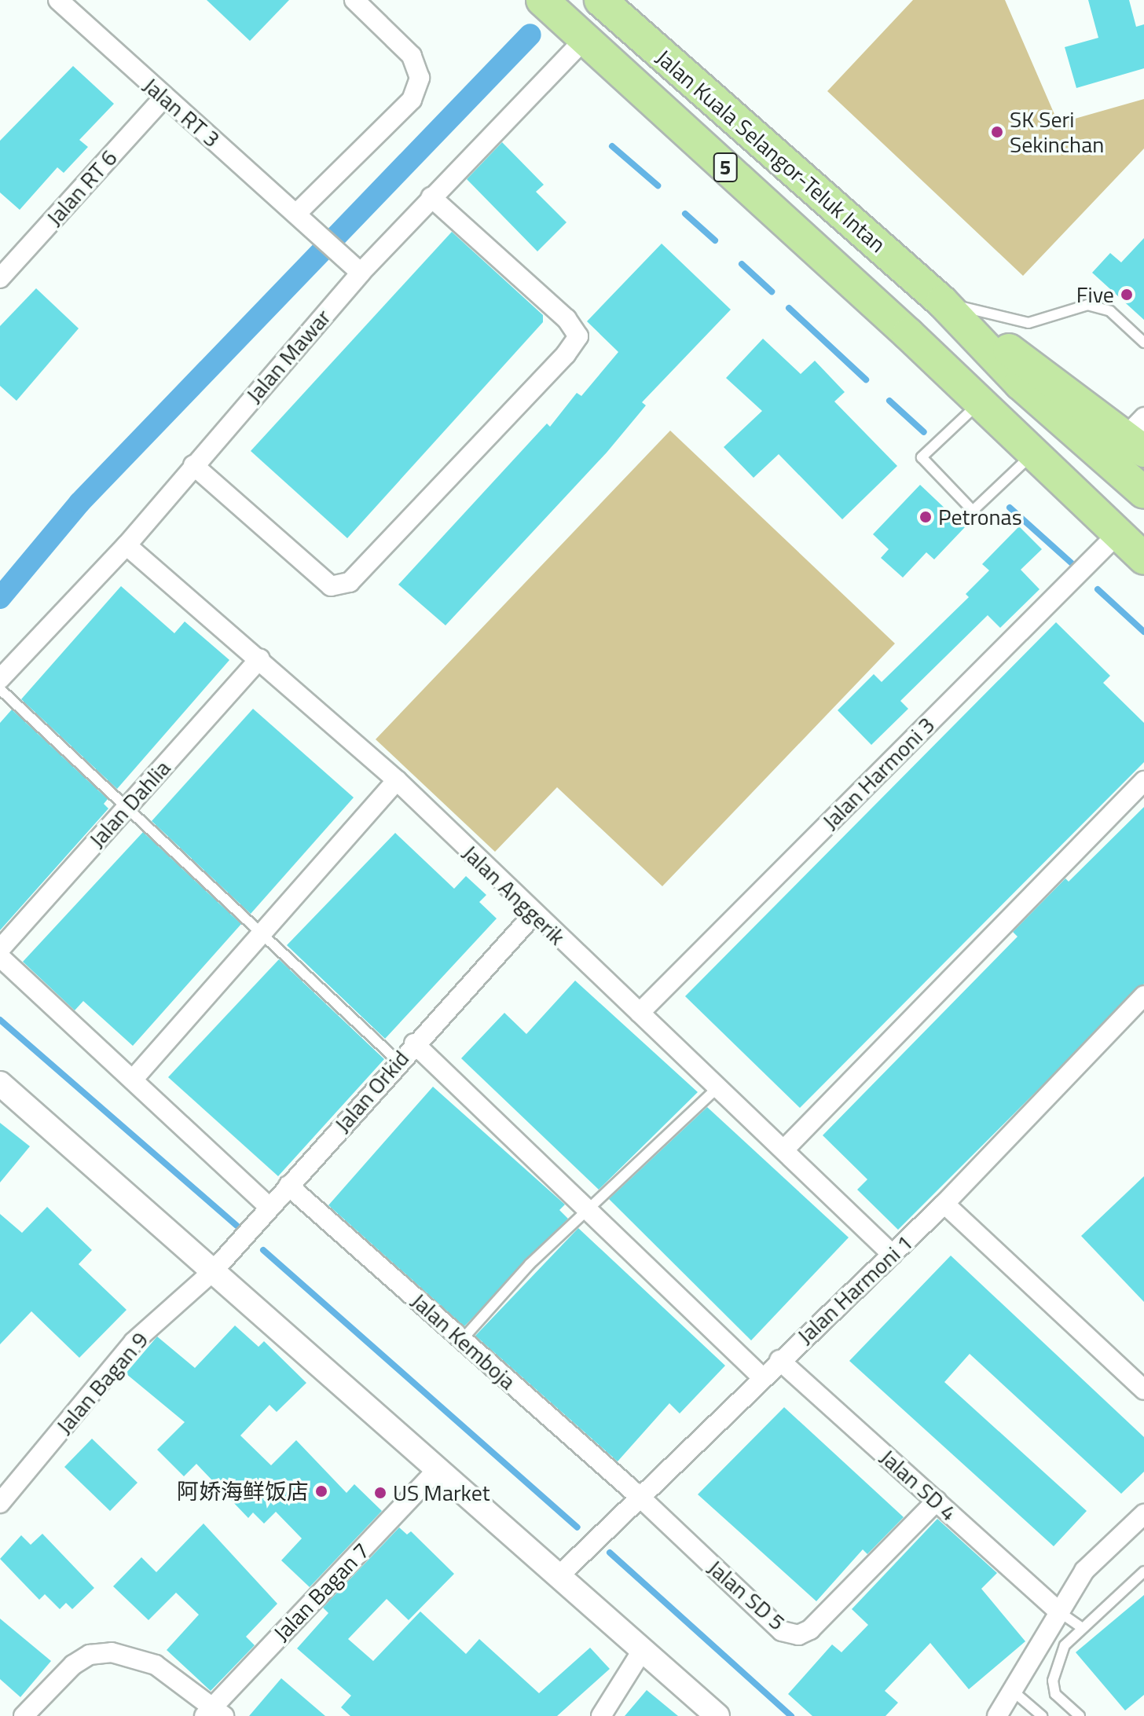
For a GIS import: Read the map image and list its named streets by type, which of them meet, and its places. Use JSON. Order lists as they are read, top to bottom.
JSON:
{
  "streets": {
    "highway": ["Jalan Kuala Selangor-Teluk Intan", "5"],
    "street": [
      "Jalan RT 3",
      "Jalan RT 6",
      "Jalan Mawar",
      "Jalan Harmoni 3",
      "Jalan Dahlia",
      "Jalan Anggerik",
      "Jalan Orkid",
      "Jalan Harmoni 1",
      "Jalan Kemboja",
      "Jalan Bagan 9",
      "Jalan SD 4",
      "Jalan Bagan 7",
      "Jalan SD 5"
    ]
  },
  "crossings": [
    ["Jalan RT 3", "Jalan RT 6"],
    ["Jalan RT 3", "Jalan Mawar"],
    ["Jalan Kuala Selangor-Teluk Intan", "Jalan Mawar"],
    ["Jalan Kuala Selangor-Teluk Intan", "Jalan Harmoni 3"],
    ["Jalan Mawar", "Jalan Anggerik"],
    ["Jalan Harmoni 3", "Jalan Anggerik"],
    ["Jalan Dahlia", "Jalan Anggerik"],
    ["Jalan Anggerik", "Jalan Orkid"],
    ["Jalan Anggerik", "Jalan Harmoni 1"],
    ["Jalan Orkid", "Jalan Kemboja"],
    ["Jalan Orkid", "Jalan Bagan 9"],
    ["Jalan Harmoni 1", "Jalan Kemboja"],
    ["Jalan Harmoni 1", "Jalan SD 4"],
    ["Jalan Harmoni 1", "Jalan SD 5"],
    ["Jalan Kemboja", "Jalan SD 5"],
    ["Jalan SD 4", "Jalan SD 5"]
  ],
  "places": [
    "SK Seri Sekinchan",
    "Five",
    "Petronas",
    "阿娇海鲜饭店",
    "US Market"
  ]
}
